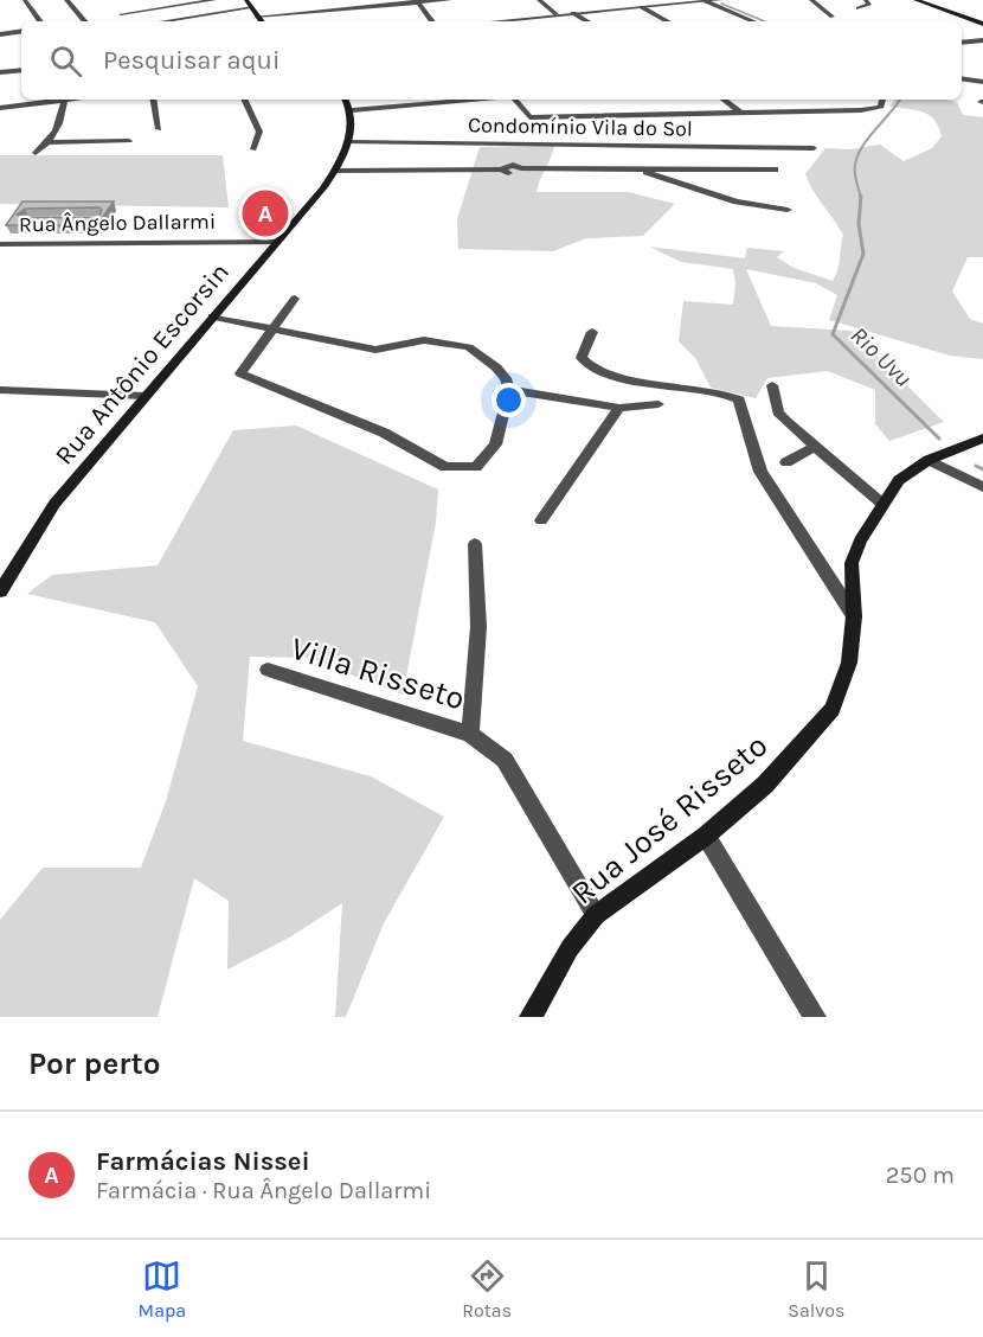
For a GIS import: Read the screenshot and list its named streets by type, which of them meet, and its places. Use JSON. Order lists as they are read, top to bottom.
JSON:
{
  "streets": {
    "main road": ["Rua Antônio Escorsin", "Rua José Risseto"],
    "street": ["Condomínio Vila do Sol", "Rua Ângelo Dallarmi", "Villa Risseto"]
  },
  "crossings": [
    ["Condomínio Vila do Sol", "Rua Antônio Escorsin"],
    ["Rua Ângelo Dallarmi", "Rua Antônio Escorsin"],
    ["Villa Risseto", "Rua José Risseto"]
  ],
  "water": ["Rio Uvu"],
  "page": {
    "search": "Pesquisar aqui",
    "pins": "A",
    "heading": "Por perto",
    "list": [
      {
        "mark": "A",
        "name": "Farmácias Nissei",
        "note": "Farmácia · Rua Ângelo Dallarmi",
        "value": "250 m"
      }
    ],
    "nav": ["Mapa", "Rotas", "Salvos"]
  }
}
